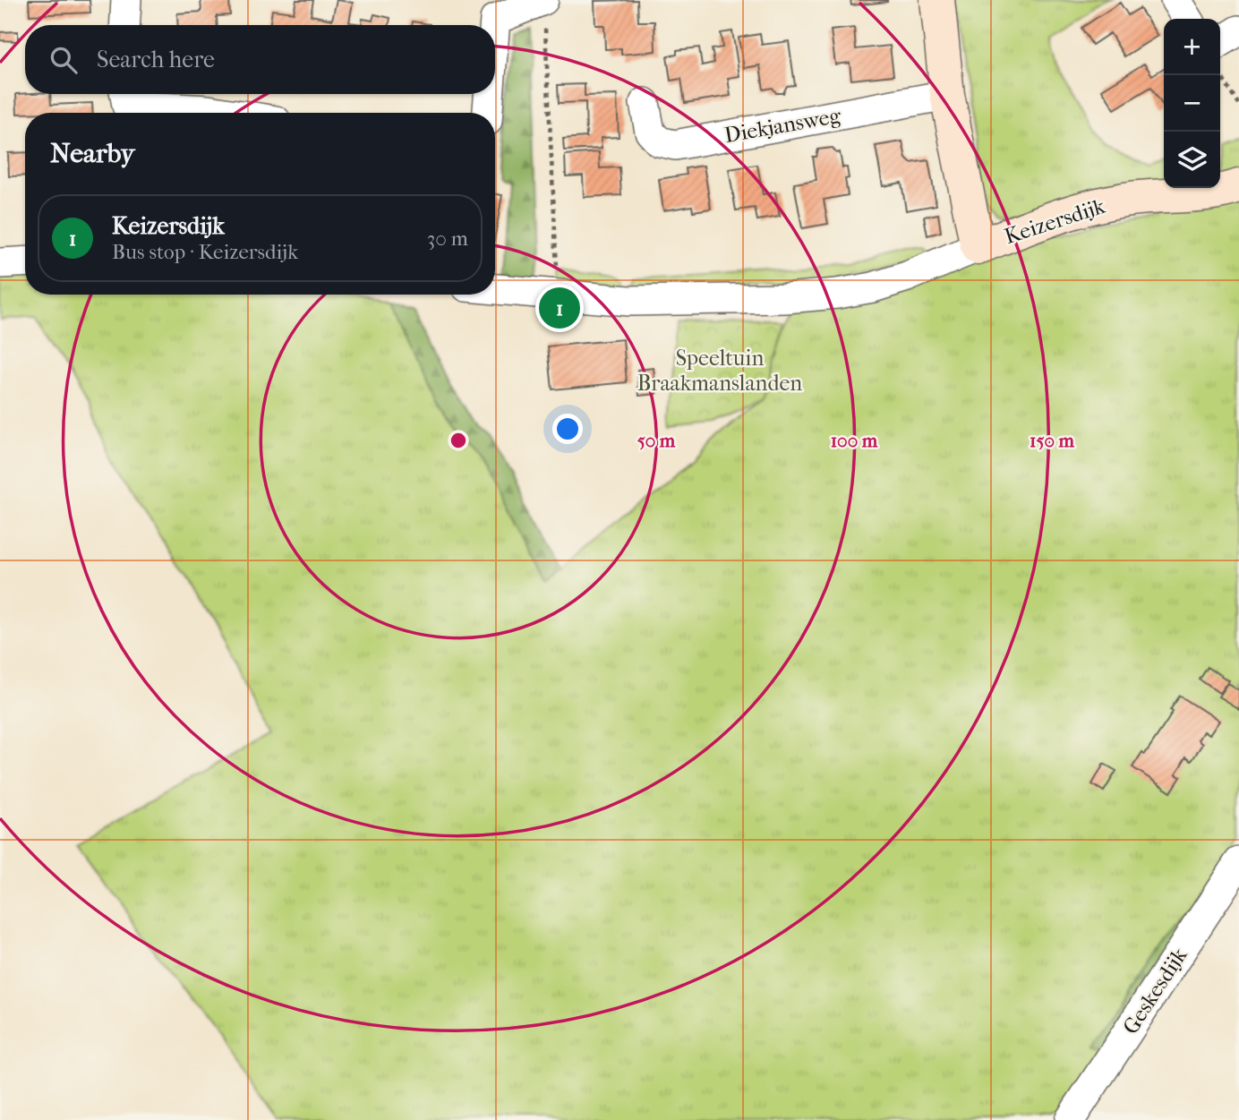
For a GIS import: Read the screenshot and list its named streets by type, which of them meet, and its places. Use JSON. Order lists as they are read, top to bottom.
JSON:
{
  "streets": {
    "street": ["Diekjansweg", "Keizersdijk", "Geskesdijk"]
  },
  "parks": ["Speeltuin Braakmanslanden"],
  "page": {
    "map_buttons": ["+", "−"],
    "search": "Search here",
    "heading": "Nearby",
    "list": [
      {
        "mark": "1",
        "name": "Keizersdijk",
        "note": "Bus stop · Keizersdijk",
        "value": "30 m"
      }
    ],
    "pins": "1"
  },
  "rings": ["50 m", "100 m", "150 m"]
}
